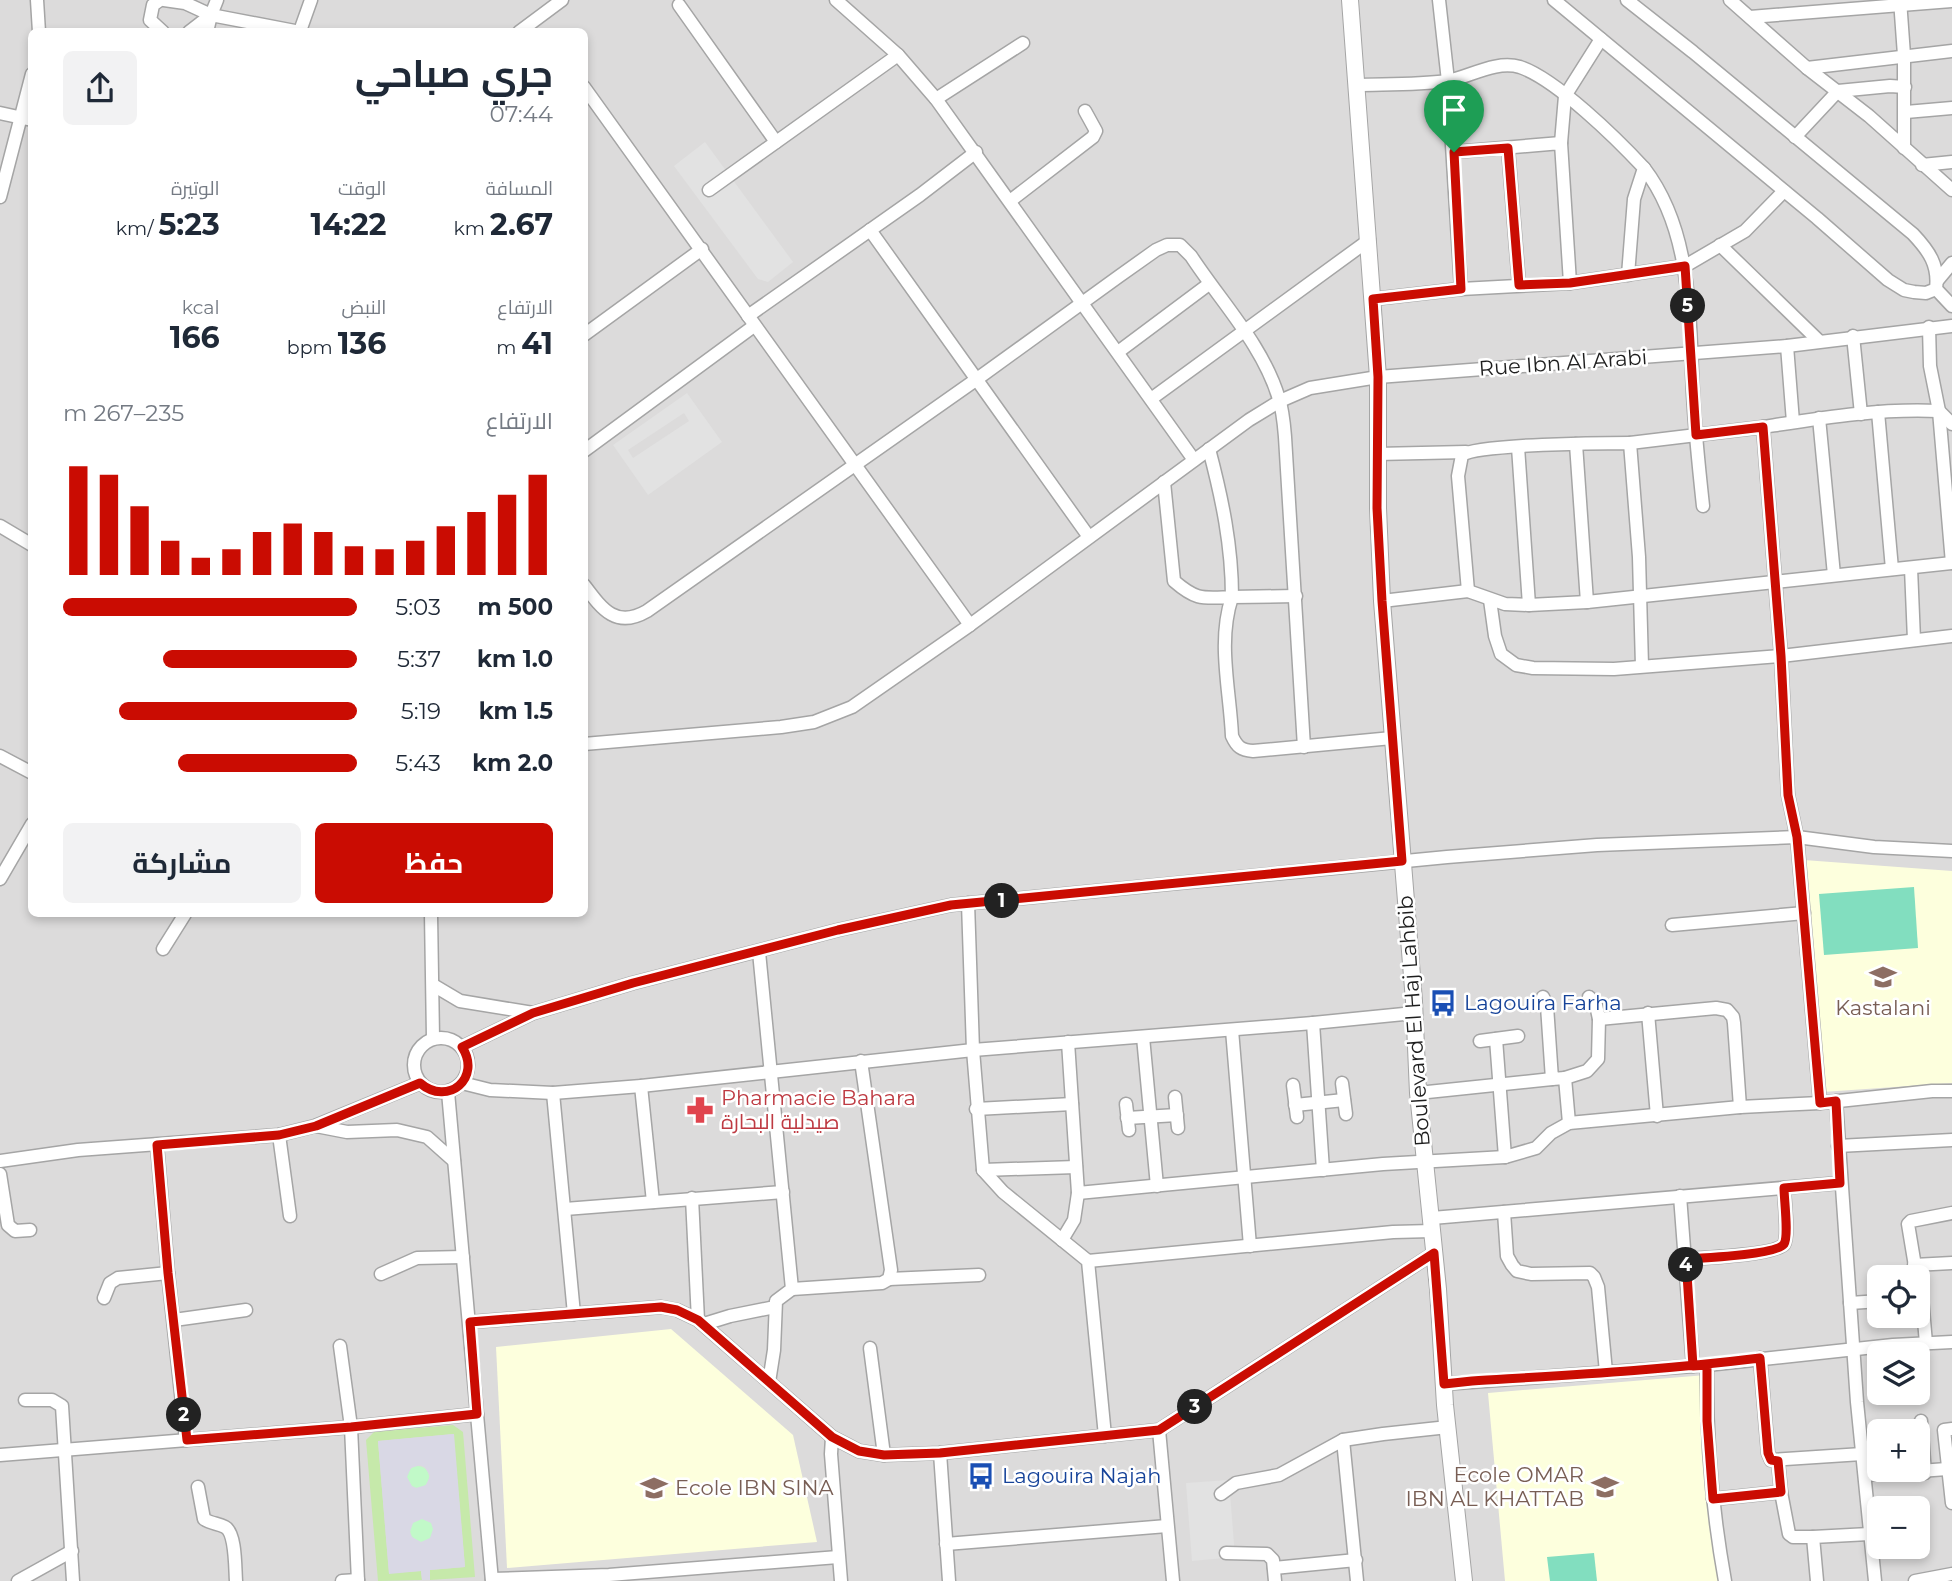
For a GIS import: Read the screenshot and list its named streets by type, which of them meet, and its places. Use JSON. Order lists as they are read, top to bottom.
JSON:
{
  "streets": {
    "street": ["Rue Ibn Al Arabi", "Boulevard El Haj Lahbib"]
  },
  "crossings": [
    ["Rue Ibn Al Arabi", "Boulevard El Haj Lahbib"]
  ],
  "places": {
    "school or university": ["Kastalani", "Ecole OMAR IBN AL KHATTAB", "Ecole IBN SINA"],
    "bus stop": ["Lagouira Farha", "Lagouira Najah"],
    "pharmacy": ["Pharmacie Bahara صيدلية البحارة"]
  },
  "page": {
    "heading": ["جري صباحي", "07:44"],
    "stats": [
      ["المسافة", "2.67 km"],
      ["الوقت", "14:22"],
      ["الوتيرة", "5:23 /km"],
      ["الارتفاع", "41 m"],
      ["النبض", "136 bpm"],
      ["kcal", "166"]
    ],
    "pins": [
      "5",
      "1",
      "4",
      "3",
      "2"
    ],
    "chart": ["الارتفاع", "235–267 m"],
    "list": [
      {
        "name": "500 m",
        "note": "5:03"
      },
      {
        "name": "1.0 km",
        "note": "5:37"
      },
      {
        "name": "1.5 km",
        "note": "5:19"
      },
      {
        "name": "2.0 km",
        "note": "5:43"
      }
    ],
    "buttons": ["حفظ", "مشاركة"],
    "map_buttons": ["+", "−"]
  }
}
